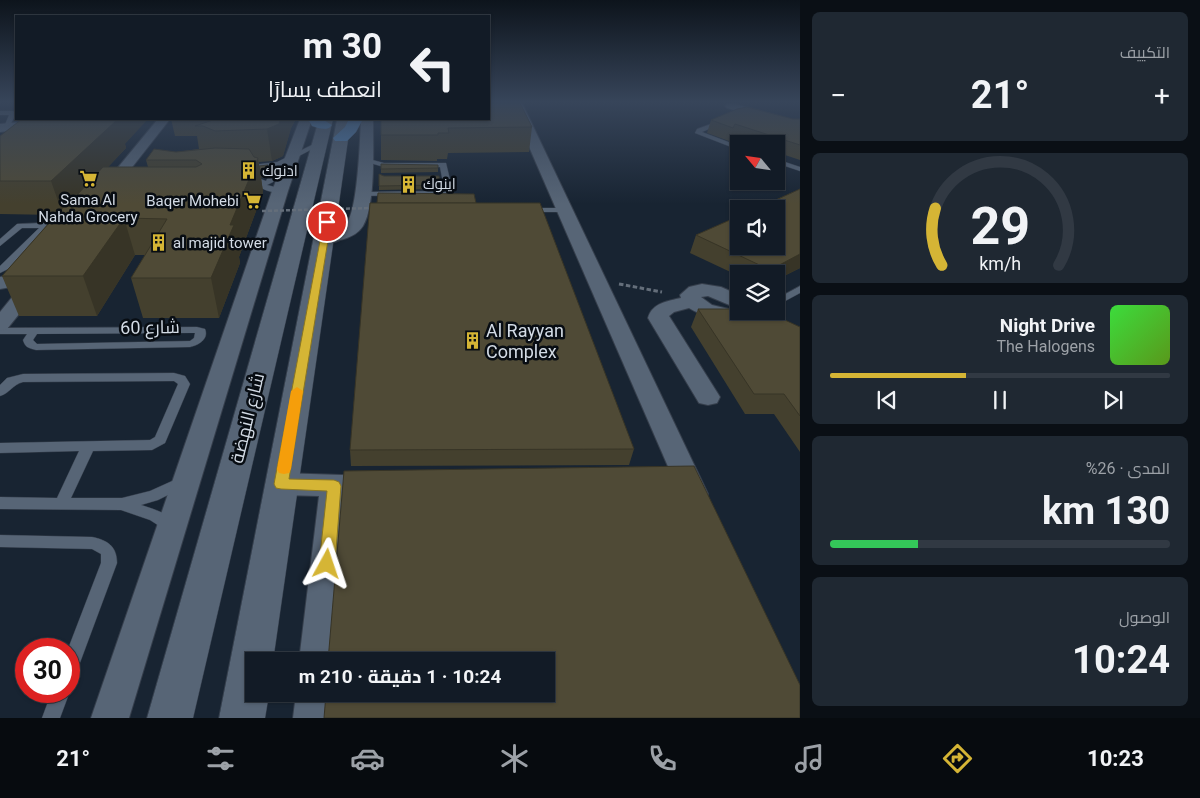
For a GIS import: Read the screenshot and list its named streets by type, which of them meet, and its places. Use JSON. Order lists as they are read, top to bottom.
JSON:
{
  "streets": {
    "main road": ["شارع النهضة"],
    "lane": ["شارع 60"]
  },
  "places": {
    "building": [
      "ادنوك",
      "اينوك",
      "al majid tower",
      "Al Rayyan Complex"
    ],
    "supermarket": ["Sama Al Nahda Grocery", "Baqer Mohebi"]
  },
  "north": "top left",
  "page": {
    "tile": [
      "التكييف",
      ["المدى · 26%", "130 km"],
      ["الوصول", "10:24"]
    ],
    "turn": ["30 m", "انعطف يسارًا"],
    "heat": ["−", "21°", "+"],
    "song": ["Night Drive", "The Halogens"],
    "limit": "30",
    "trip": "10:24 · 1 دقيقة · 210 m",
    "tabs": ["10:23", "21°"],
    "gauge": ["29", "km/h"]
  }
}
